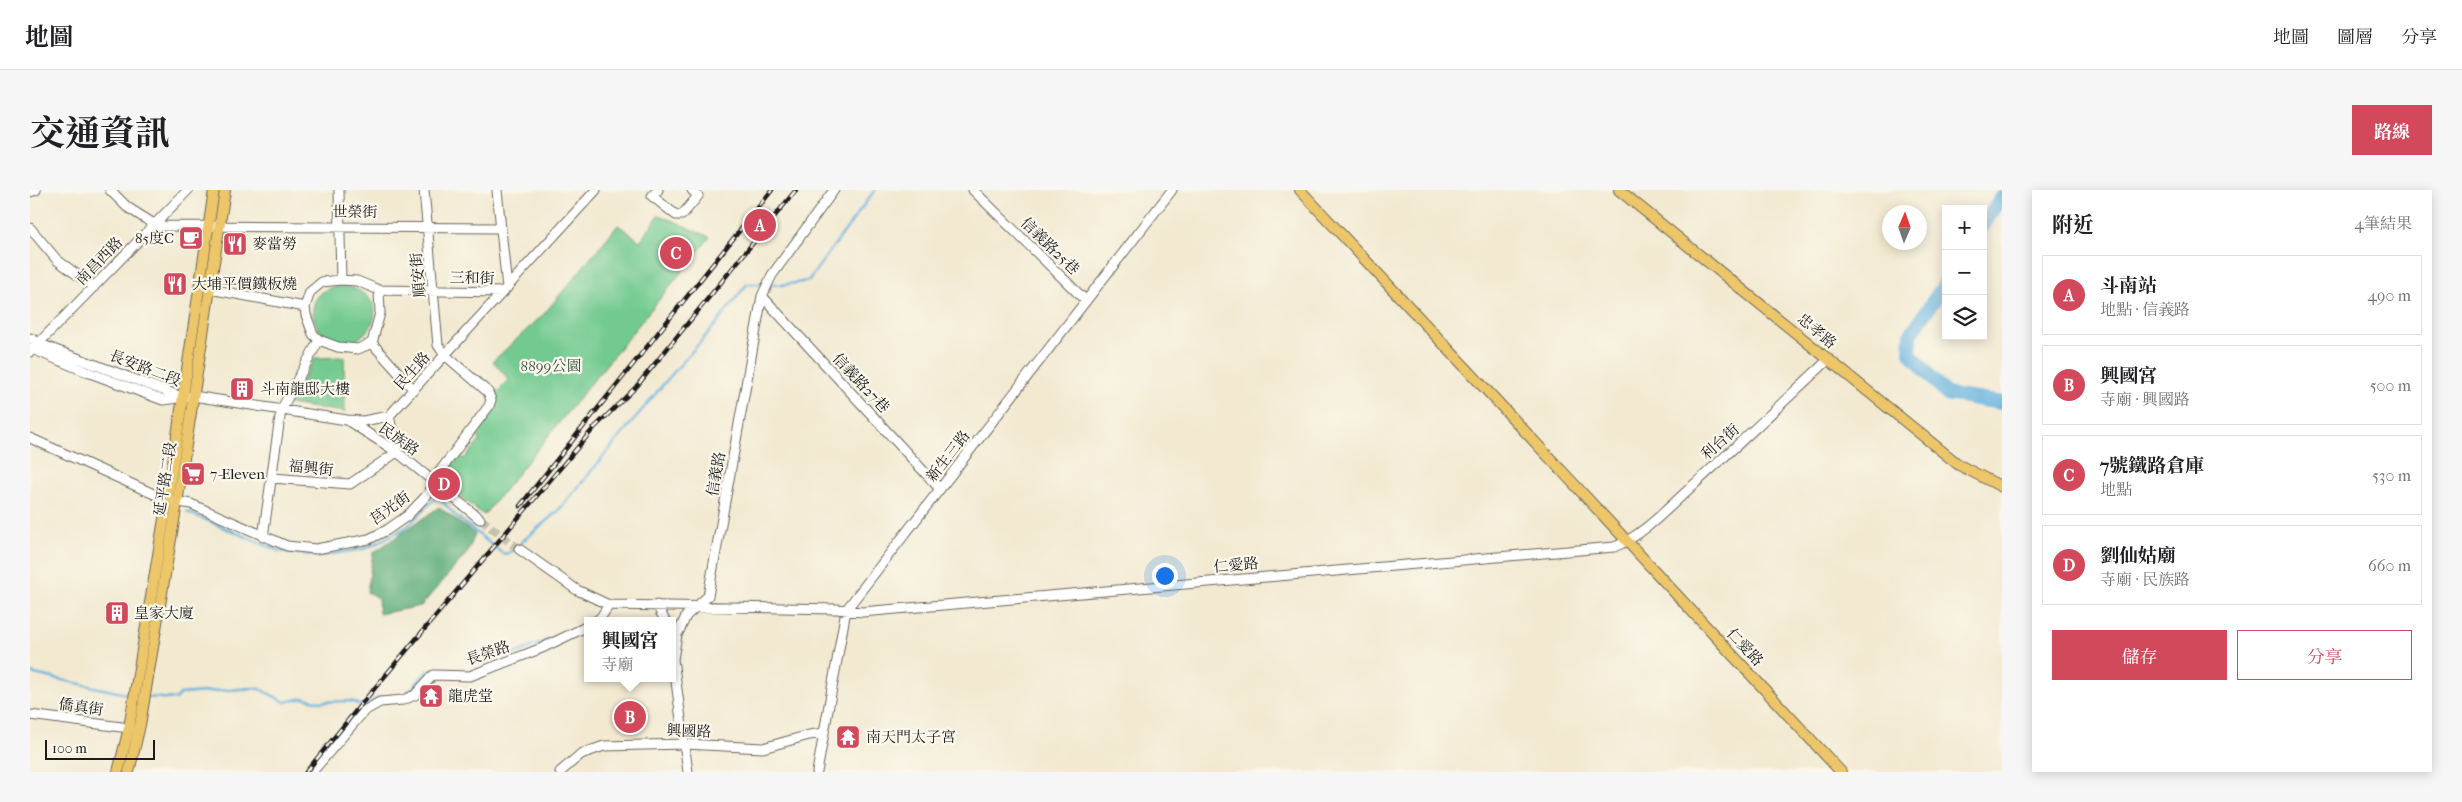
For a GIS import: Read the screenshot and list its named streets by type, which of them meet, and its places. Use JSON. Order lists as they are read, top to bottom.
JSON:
{
  "streets": {
    "main road": ["忠孝路", "延平路二段", "仁愛路"],
    "street": [
      "世榮街",
      "信義路25巷",
      "南昌西路",
      "順安街",
      "三和街",
      "長安路二段",
      "民生路",
      "信義路27巷",
      "民族路",
      "利台街",
      "新生三路",
      "福興街",
      "信義路",
      "莒光街",
      "長榮路",
      "僑真街",
      "興國路"
    ]
  },
  "crossings": [
    ["世榮街", "南昌西路"],
    ["世榮街", "順安街"],
    ["世榮街", "延平路二段"],
    ["信義路25巷", "新生三路"],
    ["南昌西路", "長安路二段"],
    ["順安街", "三和街"],
    ["順安街", "民生路"],
    ["順安街", "莒光街"],
    ["三和街", "民生路"],
    ["忠孝路", "利台街"],
    ["長安路二段", "延平路二段"],
    ["民生路", "莒光街"],
    ["信義路27巷", "新生三路"],
    ["信義路27巷", "信義路"],
    ["民族路", "福興街"],
    ["民族路", "莒光街"],
    ["利台街", "仁愛路"],
    ["新生三路", "仁愛路"],
    ["新生三路", "興國路"],
    ["信義路", "興國路"],
    ["延平路二段", "莒光街"],
    ["延平路二段", "僑真街"]
  ],
  "parks": ["8899公園"],
  "places": {
    "cafe": ["85度C"],
    "restaurant": ["麥當勞", "大埔平價鐵板燒"],
    "building": ["斗南龍邸大樓", "皇家大廈"],
    "supermarket": ["7-Eleven"],
    "temple": ["龍虎堂", "南天門太子宮"]
  },
  "scale_bar": "100 m",
  "north": "top",
  "page": {
    "header": "地圖",
    "nav": ["地圖", "圖層", "分享"],
    "title": "交通資訊",
    "buttons": [
      "路線",
      ["儲存", "分享"]
    ],
    "heading": ["附近", "4筆結果"],
    "map_buttons": ["+", "−"],
    "pins": [
      "A",
      "C",
      "D",
      "B"
    ],
    "list": [
      {
        "mark": "A",
        "name": "斗南站",
        "note": "地點 · 信義路",
        "value": "490 m"
      },
      {
        "mark": "B",
        "name": "興國宮",
        "note": "寺廟 · 興國路",
        "value": "500 m"
      },
      {
        "mark": "C",
        "name": "7號鐵路倉庫",
        "note": "地點",
        "value": "530 m"
      },
      {
        "mark": "D",
        "name": "劉仙姑廟",
        "note": "寺廟 · 民族路",
        "value": "660 m"
      }
    ],
    "popup": ["興國宮", "寺廟"],
    "scale": "100 m"
  }
}
